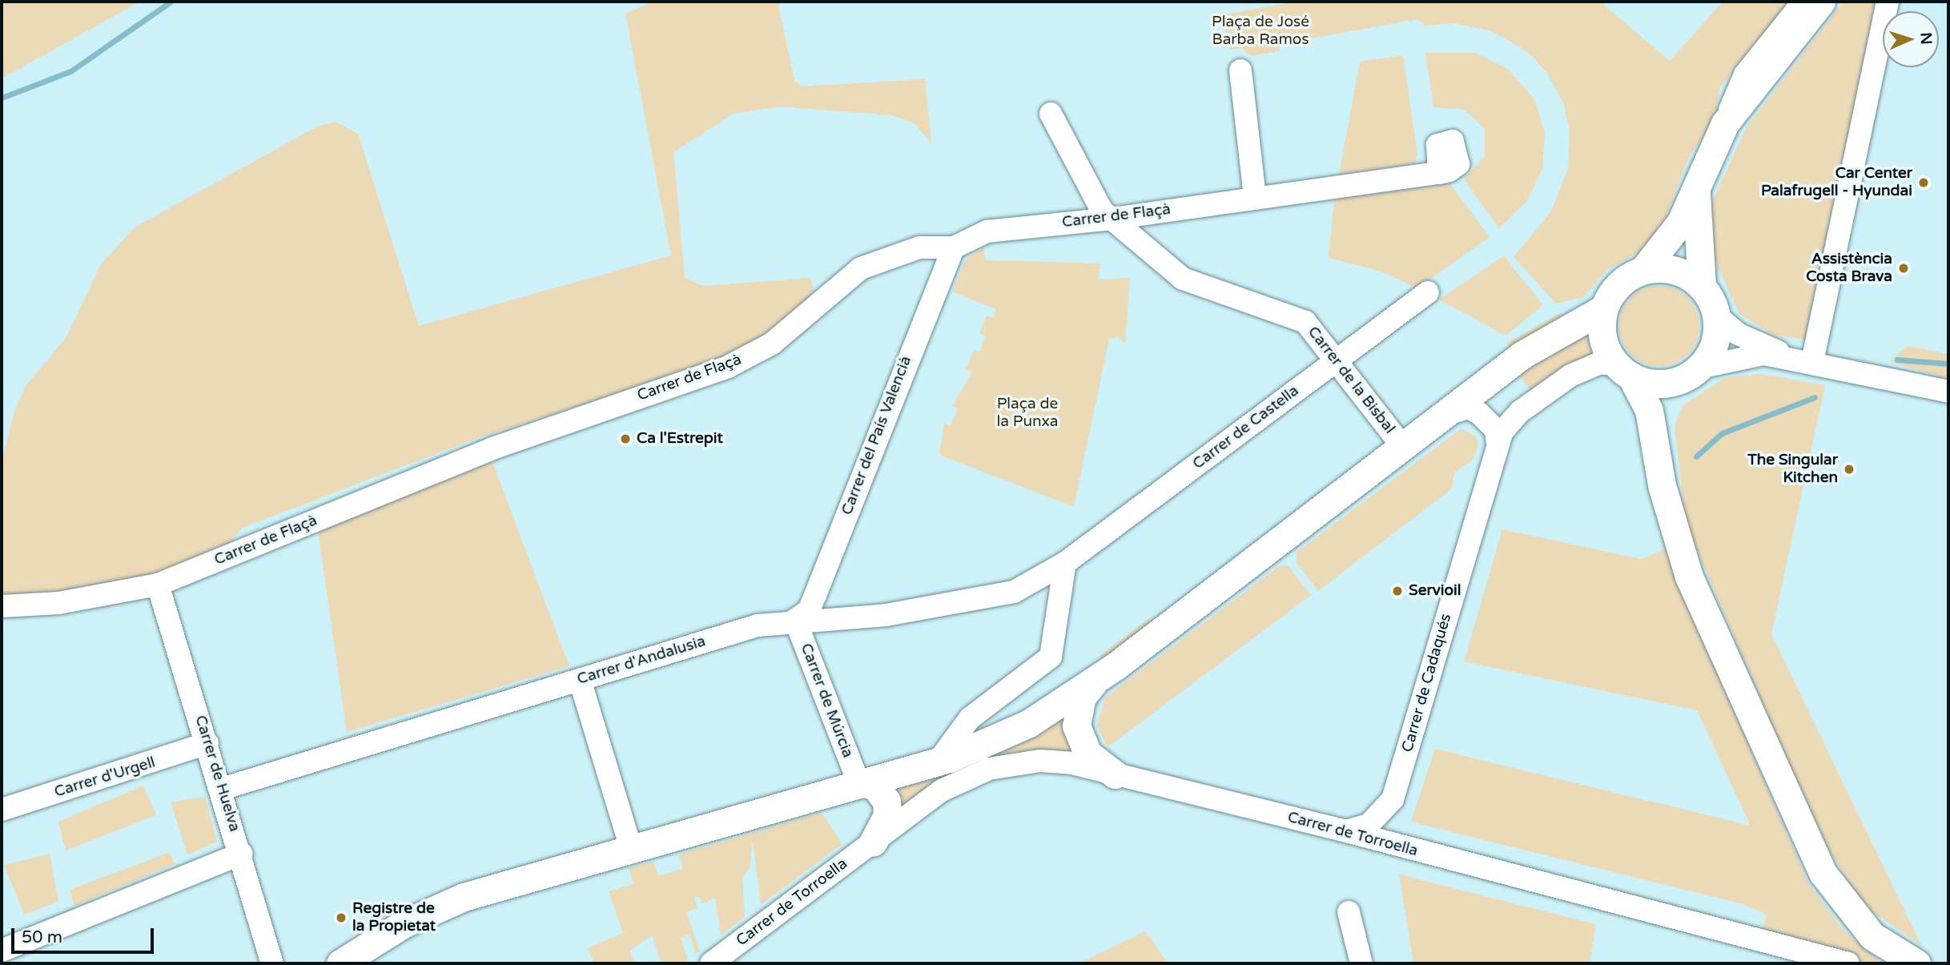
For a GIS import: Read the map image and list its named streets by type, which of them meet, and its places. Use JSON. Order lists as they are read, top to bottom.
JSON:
{
  "streets": {
    "street": [
      "Carrer de Flaçà",
      "Carrer de la Bisbal",
      "Carrer de Castella",
      "Carrer del País Valencià",
      "Carrer d'Andalusia",
      "Carrer de Cadaqués",
      "Carrer de Múrcia",
      "Carrer de Huelva",
      "Carrer d'Urgell",
      "Carrer de Torroella"
    ]
  },
  "crossings": [
    ["Carrer de Flaçà", "Carrer de la Bisbal"],
    ["Carrer de Flaçà", "Carrer del País Valencià"],
    ["Carrer de Flaçà", "Carrer de Huelva"],
    ["Carrer de la Bisbal", "Carrer de Castella"],
    ["Carrer de Castella", "Carrer d'Andalusia"],
    ["Carrer del País Valencià", "Carrer d'Andalusia"],
    ["Carrer del País Valencià", "Carrer de Múrcia"],
    ["Carrer d'Andalusia", "Carrer de Múrcia"],
    ["Carrer d'Andalusia", "Carrer de Huelva"],
    ["Carrer de Cadaqués", "Carrer de Torroella"],
    ["Carrer de Múrcia", "Carrer de Torroella"],
    ["Carrer de Huelva", "Carrer d'Urgell"]
  ],
  "parks": ["Plaça de José Barba Ramos", "Plaça de la Punxa"],
  "places": [
    "Car Center Palafrugell - Hyundai",
    "Assistència Costa Brava",
    "Ca l'Estrepit",
    "The Singular Kitchen",
    "Servioil",
    "Registre de la Propietat"
  ],
  "scale_bar": "50 m",
  "north": "right"
}
